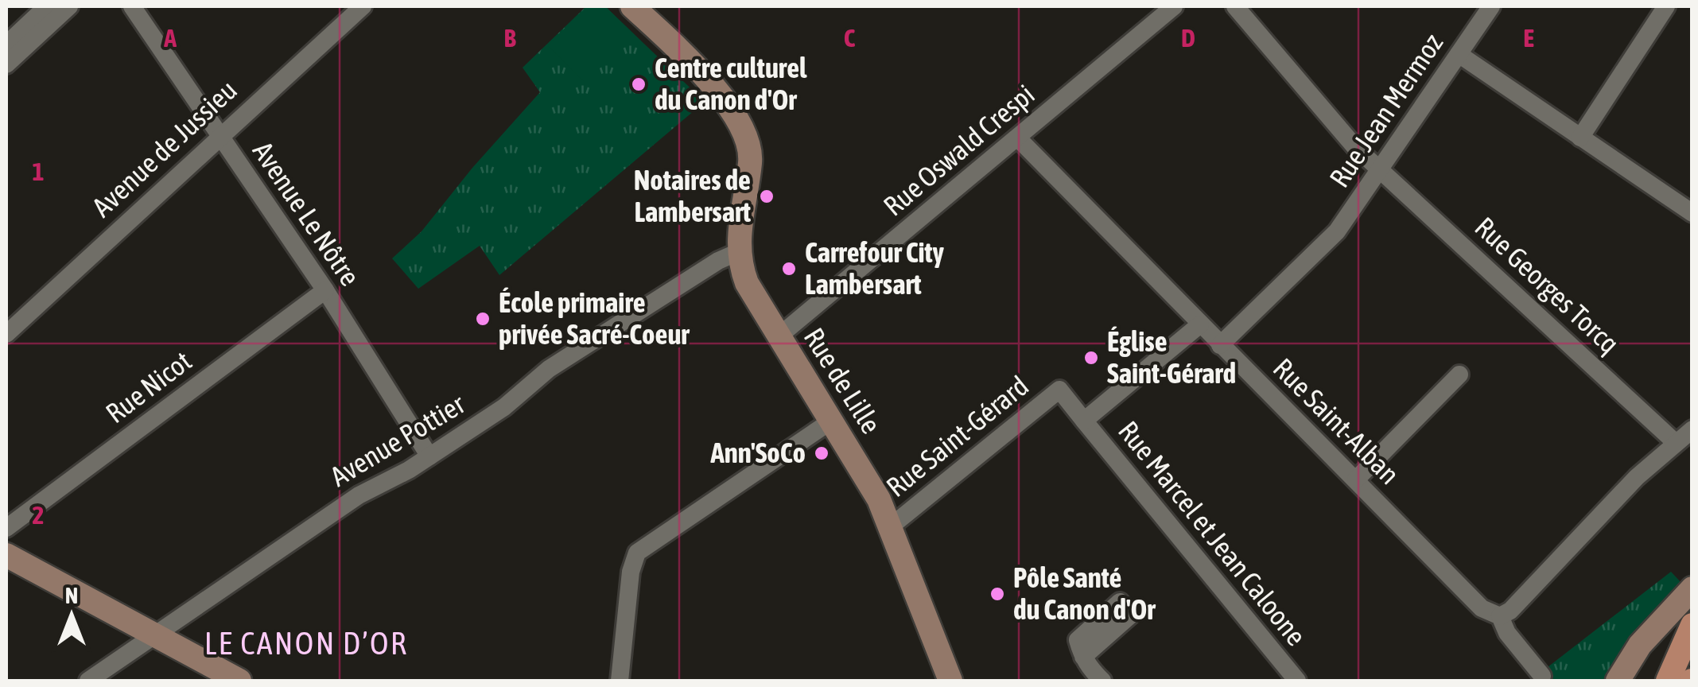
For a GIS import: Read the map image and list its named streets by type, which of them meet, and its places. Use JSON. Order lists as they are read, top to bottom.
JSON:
{
  "streets": {
    "street": [
      "Rue Jean Mermoz",
      "Avenue de Jussieu",
      "Rue Oswald Crespi",
      "Avenue Le Nôtre",
      "Rue Georges Torcq",
      "Rue de Lille",
      "Rue Nicot",
      "Rue Saint-Alban",
      "Rue Saint-Gérard",
      "Avenue Pottier",
      "Rue Marcel et Jean Caloone"
    ]
  },
  "crossings": [
    ["Rue Jean Mermoz", "Rue Georges Torcq"],
    ["Rue Jean Mermoz", "Rue Saint-Alban"],
    ["Avenue de Jussieu", "Avenue Le Nôtre"],
    ["Rue Oswald Crespi", "Rue de Lille"],
    ["Rue Oswald Crespi", "Rue Saint-Alban"],
    ["Avenue Le Nôtre", "Rue Nicot"],
    ["Avenue Le Nôtre", "Avenue Pottier"],
    ["Rue de Lille", "Rue Saint-Gérard"],
    ["Rue de Lille", "Avenue Pottier"],
    ["Rue Saint-Gérard", "Rue Marcel et Jean Caloone"]
  ],
  "districts": ["LE CANON D’OR"],
  "places": [
    "Centre culturel du Canon d'Or",
    "Notaires de Lambersart",
    "Carrefour City Lambersart",
    "École primaire privée Sacré-Coeur",
    "Église Saint-Gérard",
    "Ann'SoCo",
    "Pôle Santé du Canon d'Or"
  ],
  "north": "top",
  "grid": {
    "columns": [
      "A",
      "B",
      "C",
      "D",
      "E"
    ],
    "rows": ["1", "2"]
  }
}
